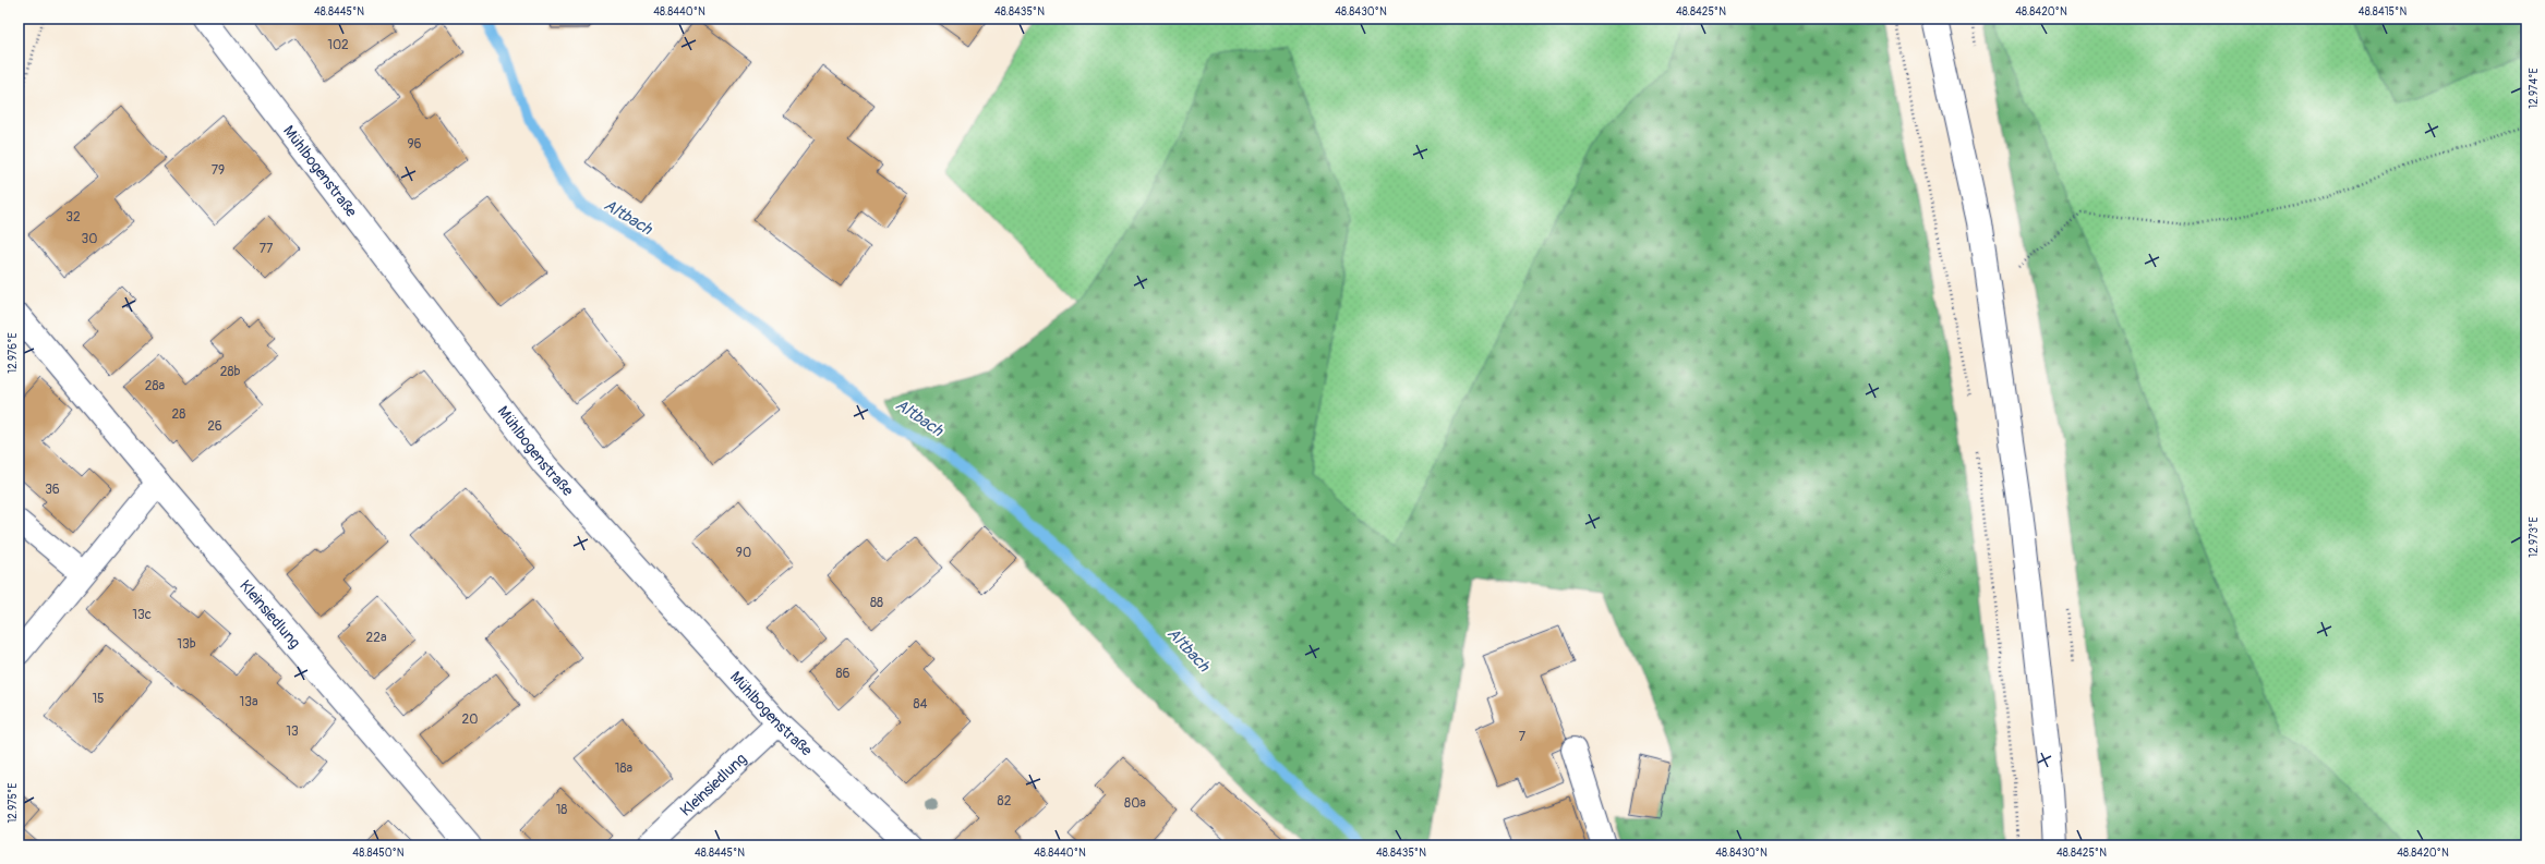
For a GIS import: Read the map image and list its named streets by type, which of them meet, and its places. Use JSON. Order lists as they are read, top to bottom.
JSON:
{
  "streets": {
    "street": ["Mühlbogenstraße", "Kleinsiedlung"]
  },
  "crossings": [
    ["Mühlbogenstraße", "Kleinsiedlung"]
  ],
  "water": ["Altbach"],
  "house_numbers": [
    "102",
    "96",
    "79",
    "32",
    "30",
    "77",
    "28b",
    "28a",
    "28",
    "26",
    "36",
    "90",
    "88",
    "13c",
    "22a",
    "13b",
    "86",
    "15",
    "13a",
    "84",
    "20",
    "13",
    "7",
    "18a",
    "82",
    "80a",
    "18"
  ],
  "coordinates": [
    "48.8445°N",
    "48.8440°N",
    "48.8435°N",
    "48.8430°N",
    "48.8425°N",
    "48.8420°N",
    "48.8415°N",
    "12.974°E",
    "12.976°E",
    "12.973°E",
    "12.975°E",
    "48.8450°N"
  ]
}
